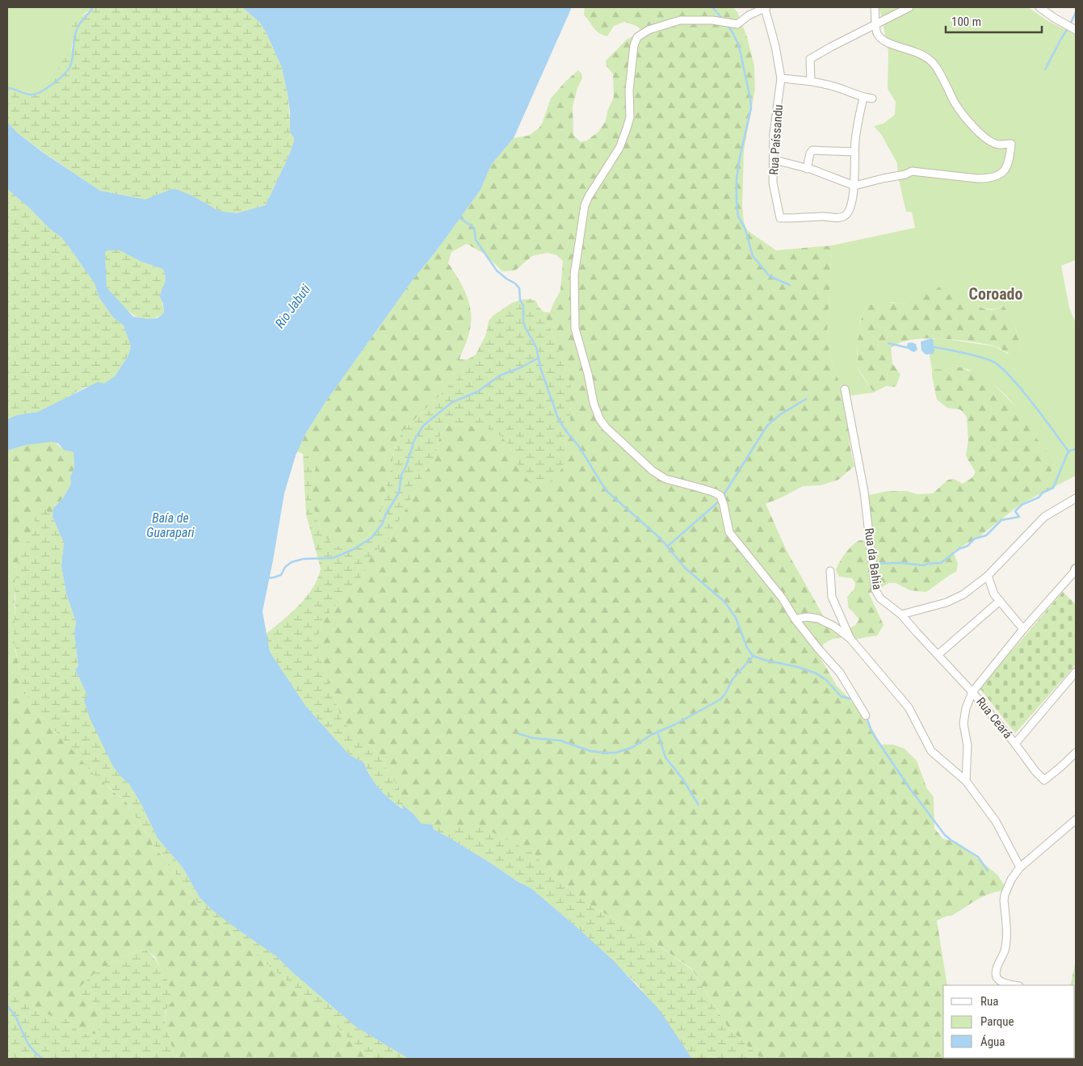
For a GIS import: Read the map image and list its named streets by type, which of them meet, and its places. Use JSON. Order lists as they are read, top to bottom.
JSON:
{
  "streets": {
    "street": ["Rua Paíssandu", "Rua da Bahia", "Rua Ceará"]
  },
  "crossings": [
    ["Rua da Bahia", "Rua Ceará"]
  ],
  "districts": ["Coroado"],
  "water": ["Rio Jabuti", "Baía de Guarapari"],
  "legend": ["Rua", "Parque", "Água"],
  "scale_bar": "100 m"
}
